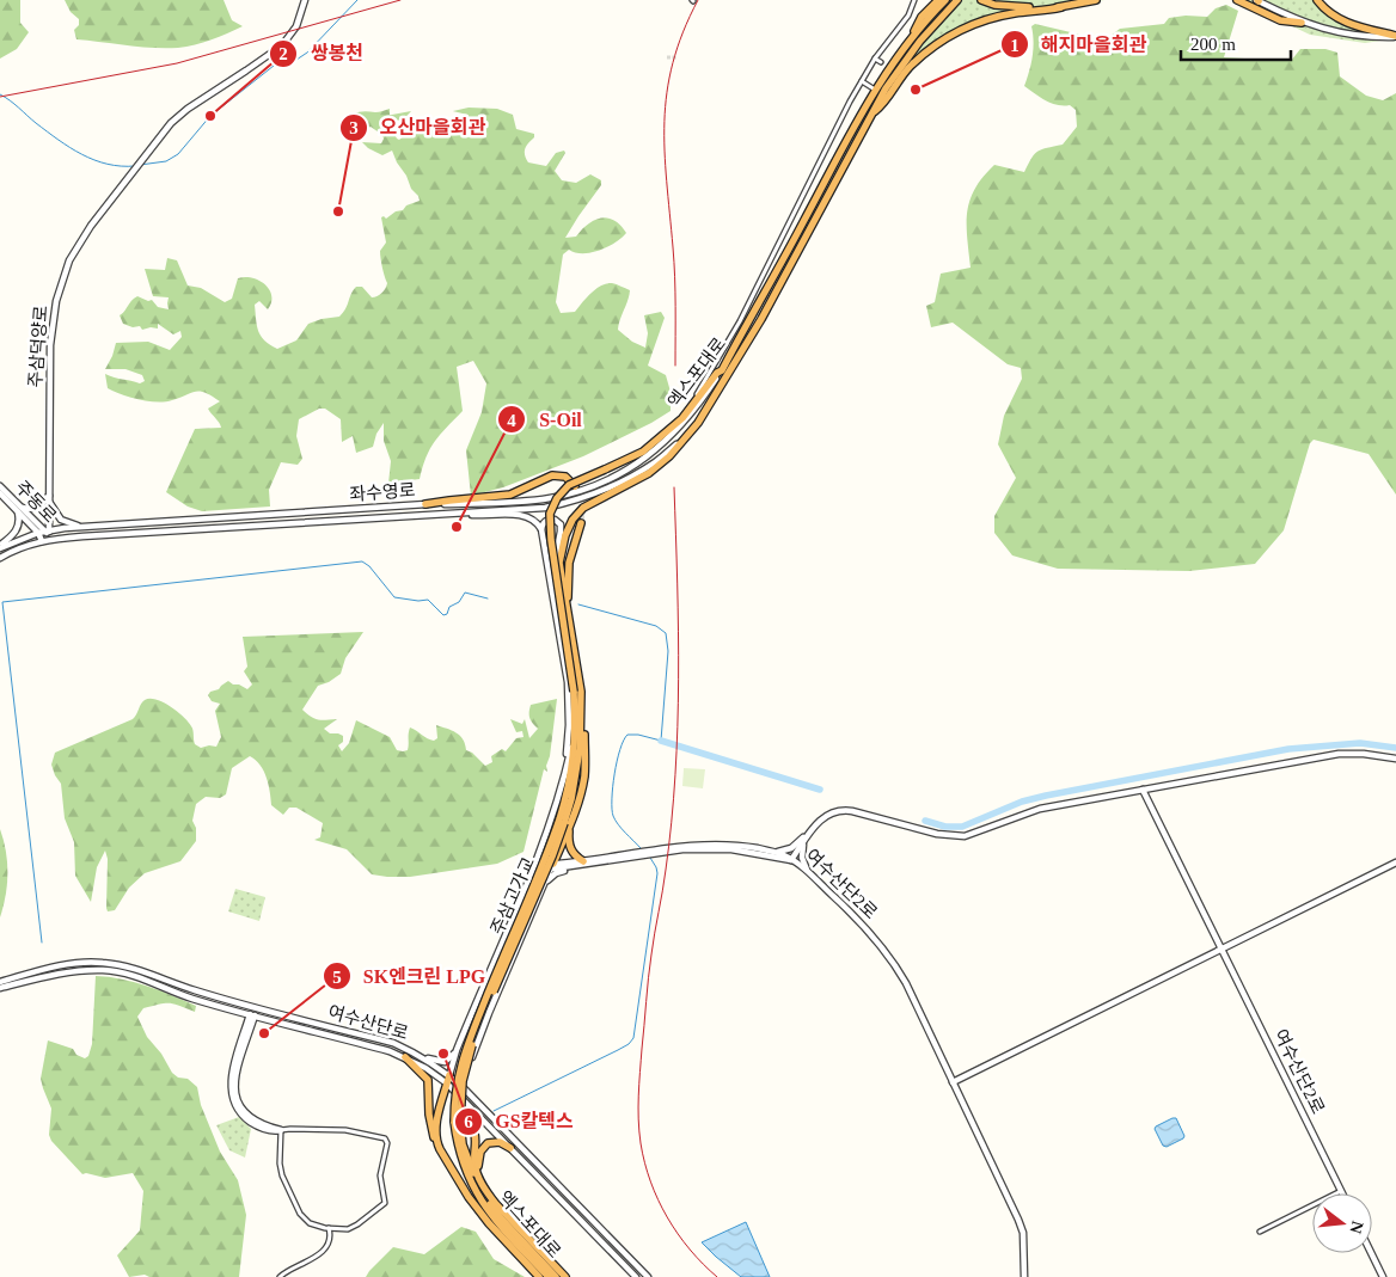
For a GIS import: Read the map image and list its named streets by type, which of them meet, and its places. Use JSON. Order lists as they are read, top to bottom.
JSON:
{
  "streets": {
    "highway": ["엑스포대로", "주삼고가교"],
    "street": [
      "주삼덕양로",
      "좌수영로",
      "주동로",
      "여수산단2로",
      "여수산단로"
    ]
  },
  "crossings": [
    ["주삼덕양로", "좌수영로"],
    ["주삼덕양로", "주동로"],
    ["엑스포대로", "좌수영로"],
    ["엑스포대로", "주삼고가교"],
    ["좌수영로", "주동로"]
  ],
  "places": [
    "해지마을회관",
    "쌍봉천",
    "오산마을회관",
    "S-Oil",
    "SK엔크린 LPG",
    "GS칼텍스"
  ],
  "scale_bar": "200 m",
  "north": "right"
}
